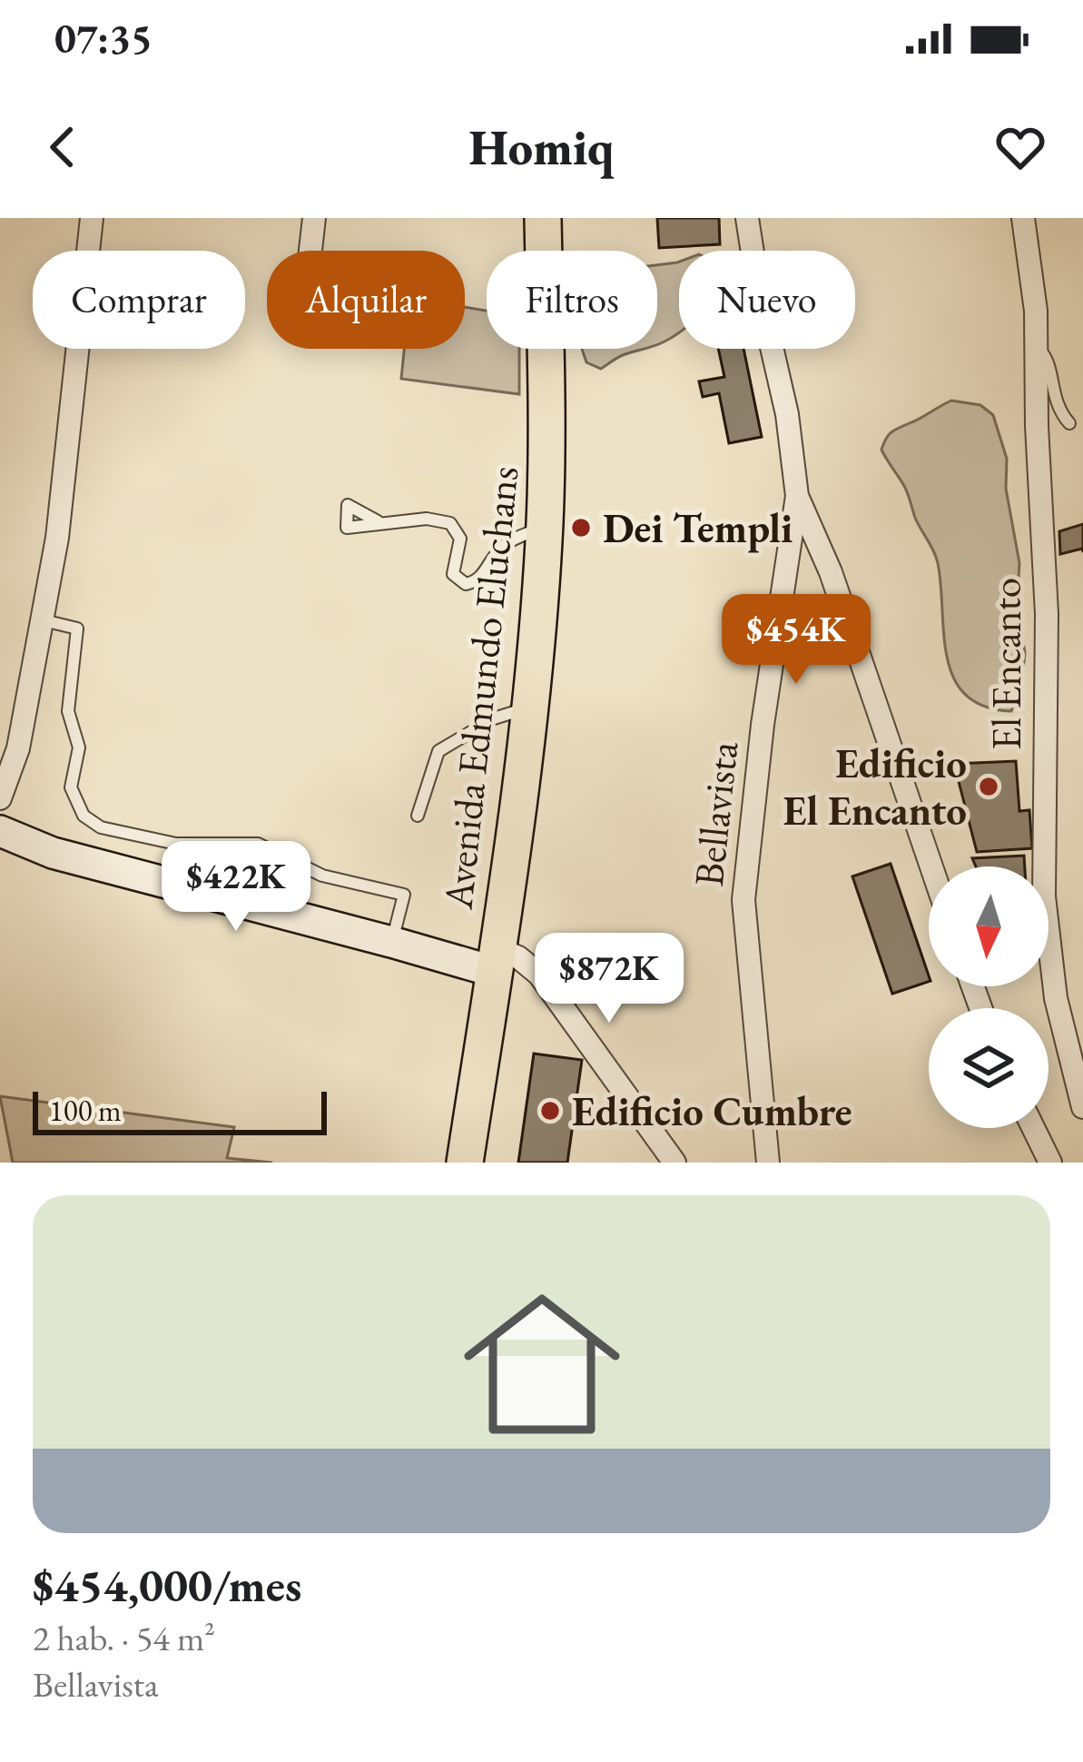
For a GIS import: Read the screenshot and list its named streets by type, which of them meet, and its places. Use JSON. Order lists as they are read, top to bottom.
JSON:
{
  "streets": {
    "main road": ["Avenida Edmundo Eluchans"],
    "street": ["El Encanto", "Bellavista"]
  },
  "places": ["Dei Templi", "Edificio El Encanto", "Edificio Cumbre"],
  "scale_bar": "100 m",
  "north": "bottom",
  "page": {
    "status": "07:35",
    "header": "Homiq",
    "chip": [
      "Comprar",
      "Alquilar",
      "Filtros",
      "Nuevo"
    ],
    "price": ["$454K", "$422K", "$872K"],
    "scale": "100 m",
    "list": [
      {
        "name": "$454,000/mes",
        "note": "2 hab. · 54 m² · Bellavista"
      }
    ]
  }
}
